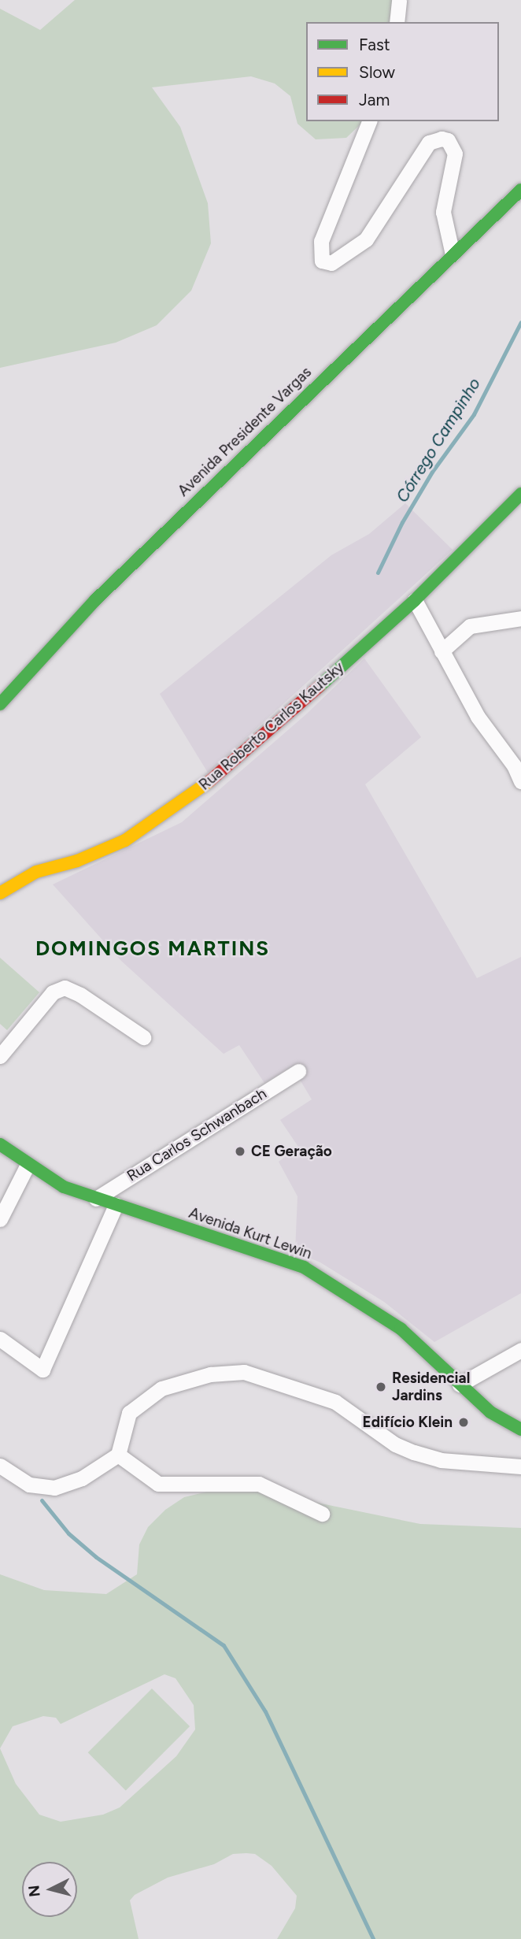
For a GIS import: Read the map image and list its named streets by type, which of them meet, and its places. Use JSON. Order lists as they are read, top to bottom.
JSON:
{
  "streets": {
    "main road": ["Avenida Presidente Vargas", "Rua Roberto Carlos Kautsky", "Avenida Kurt Lewin"],
    "street": ["Rua Carlos Schwanbach"]
  },
  "crossings": [
    ["Rua Carlos Schwanbach", "Avenida Kurt Lewin"]
  ],
  "districts": ["DOMINGOS MARTINS"],
  "water": ["Córrego Campinho"],
  "places": ["CE Geração", "Residencial Jardins", "Edifício Klein"],
  "legend": ["Fast", "Slow", "Jam"],
  "north": "left"
}
